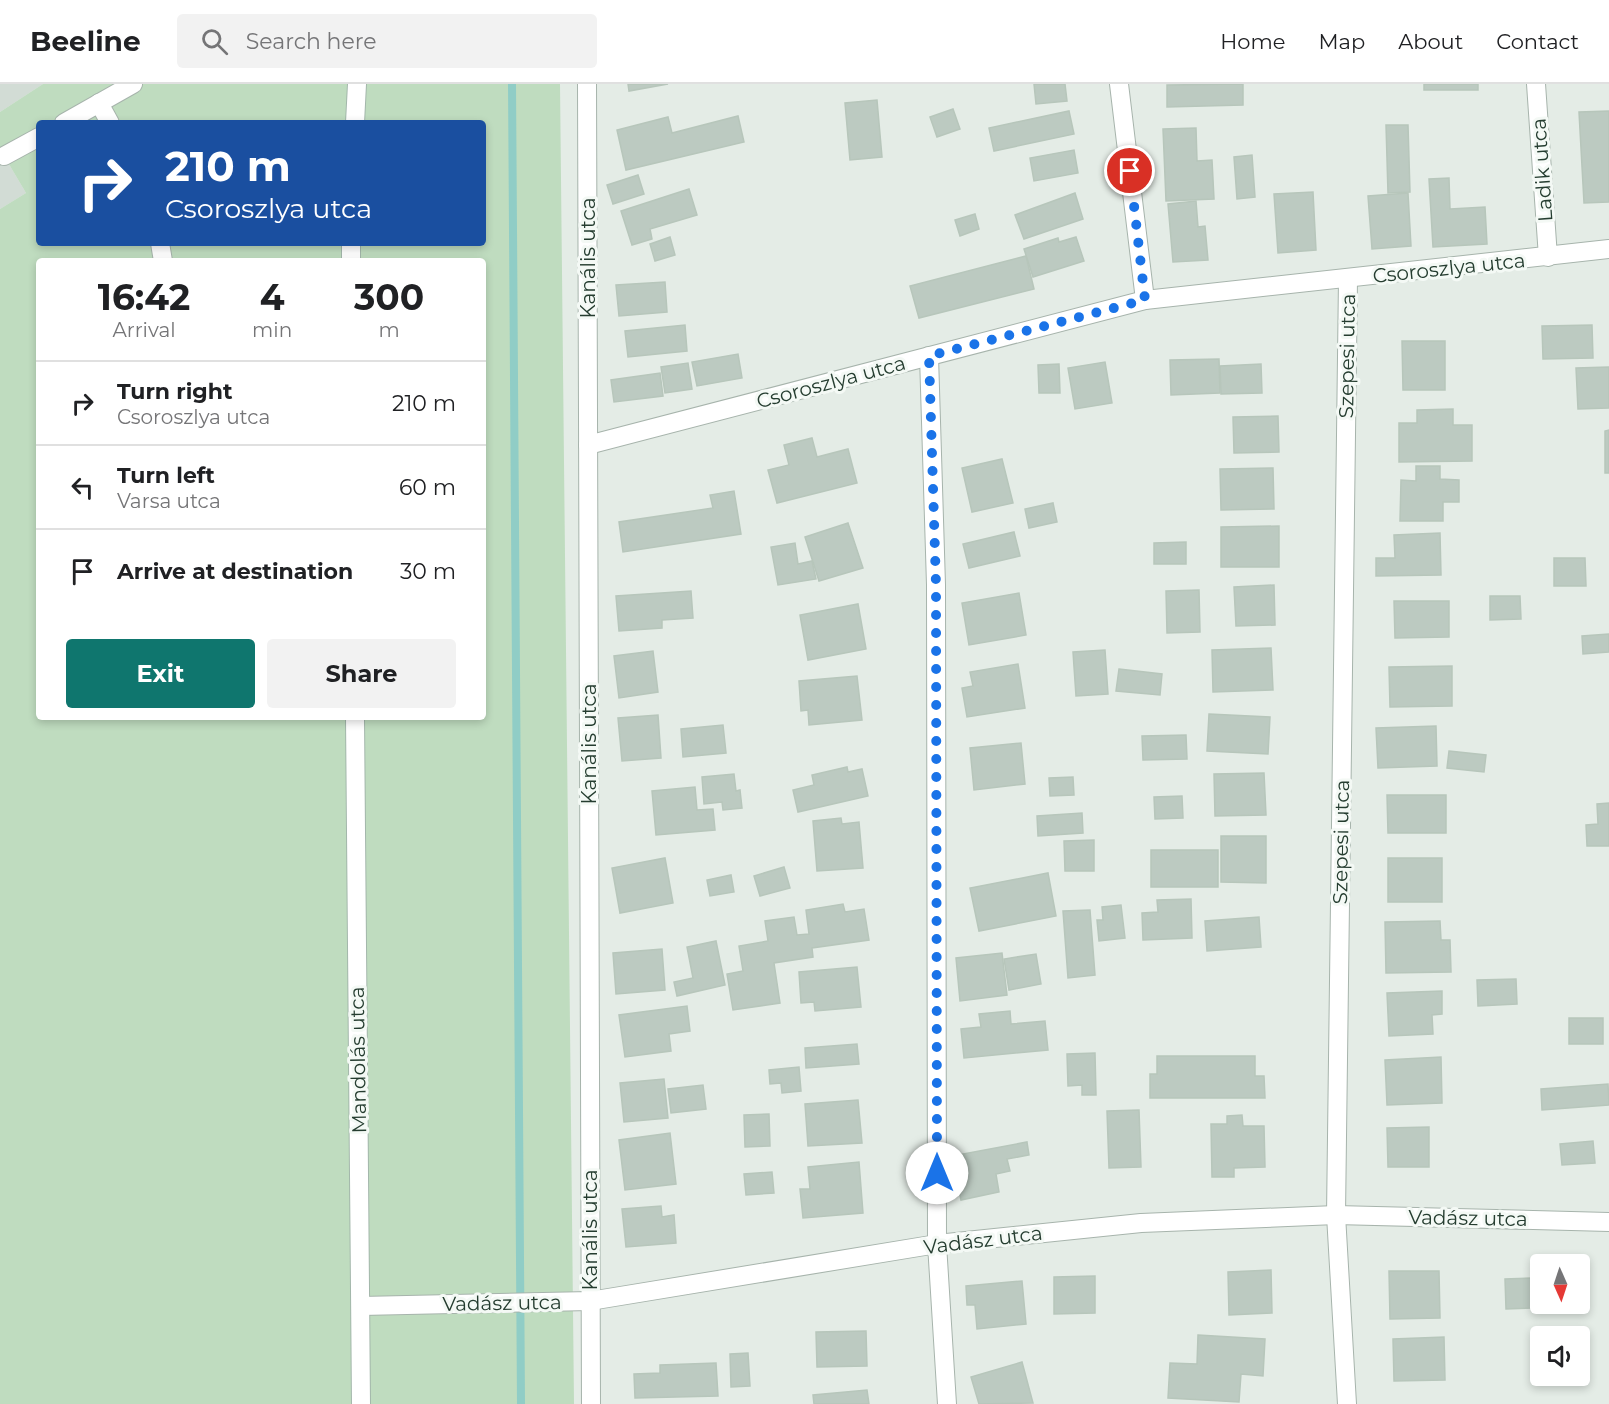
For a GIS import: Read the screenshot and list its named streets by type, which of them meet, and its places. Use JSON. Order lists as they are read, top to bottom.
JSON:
{
  "streets": {
    "street": [
      "Ladik utca",
      "Kanális utca",
      "Csoroszlya utca",
      "Szepesi utca",
      "Mandolás utca",
      "Vadász utca"
    ]
  },
  "crossings": [
    ["Ladik utca", "Csoroszlya utca"],
    ["Kanális utca", "Csoroszlya utca"],
    ["Kanális utca", "Vadász utca"],
    ["Csoroszlya utca", "Szepesi utca"],
    ["Szepesi utca", "Vadász utca"],
    ["Mandolás utca", "Vadász utca"]
  ],
  "north": "bottom",
  "page": {
    "header": "Beeline",
    "search": "Search here",
    "nav": [
      "Home",
      "Map",
      "About",
      "Contact"
    ],
    "turn": ["210 m", "Csoroszlya utca"],
    "eta": [
      "16:42",
      "Arrival",
      "4",
      "min",
      "300",
      "m"
    ],
    "list": [
      {
        "name": "Turn right",
        "note": "Csoroszlya utca",
        "value": "210 m"
      },
      {
        "name": "Turn left",
        "note": "Varsa utca",
        "value": "60 m"
      },
      {
        "name": "Arrive at destination",
        "value": "30 m"
      }
    ],
    "buttons": ["Exit", "Share"]
  }
}
